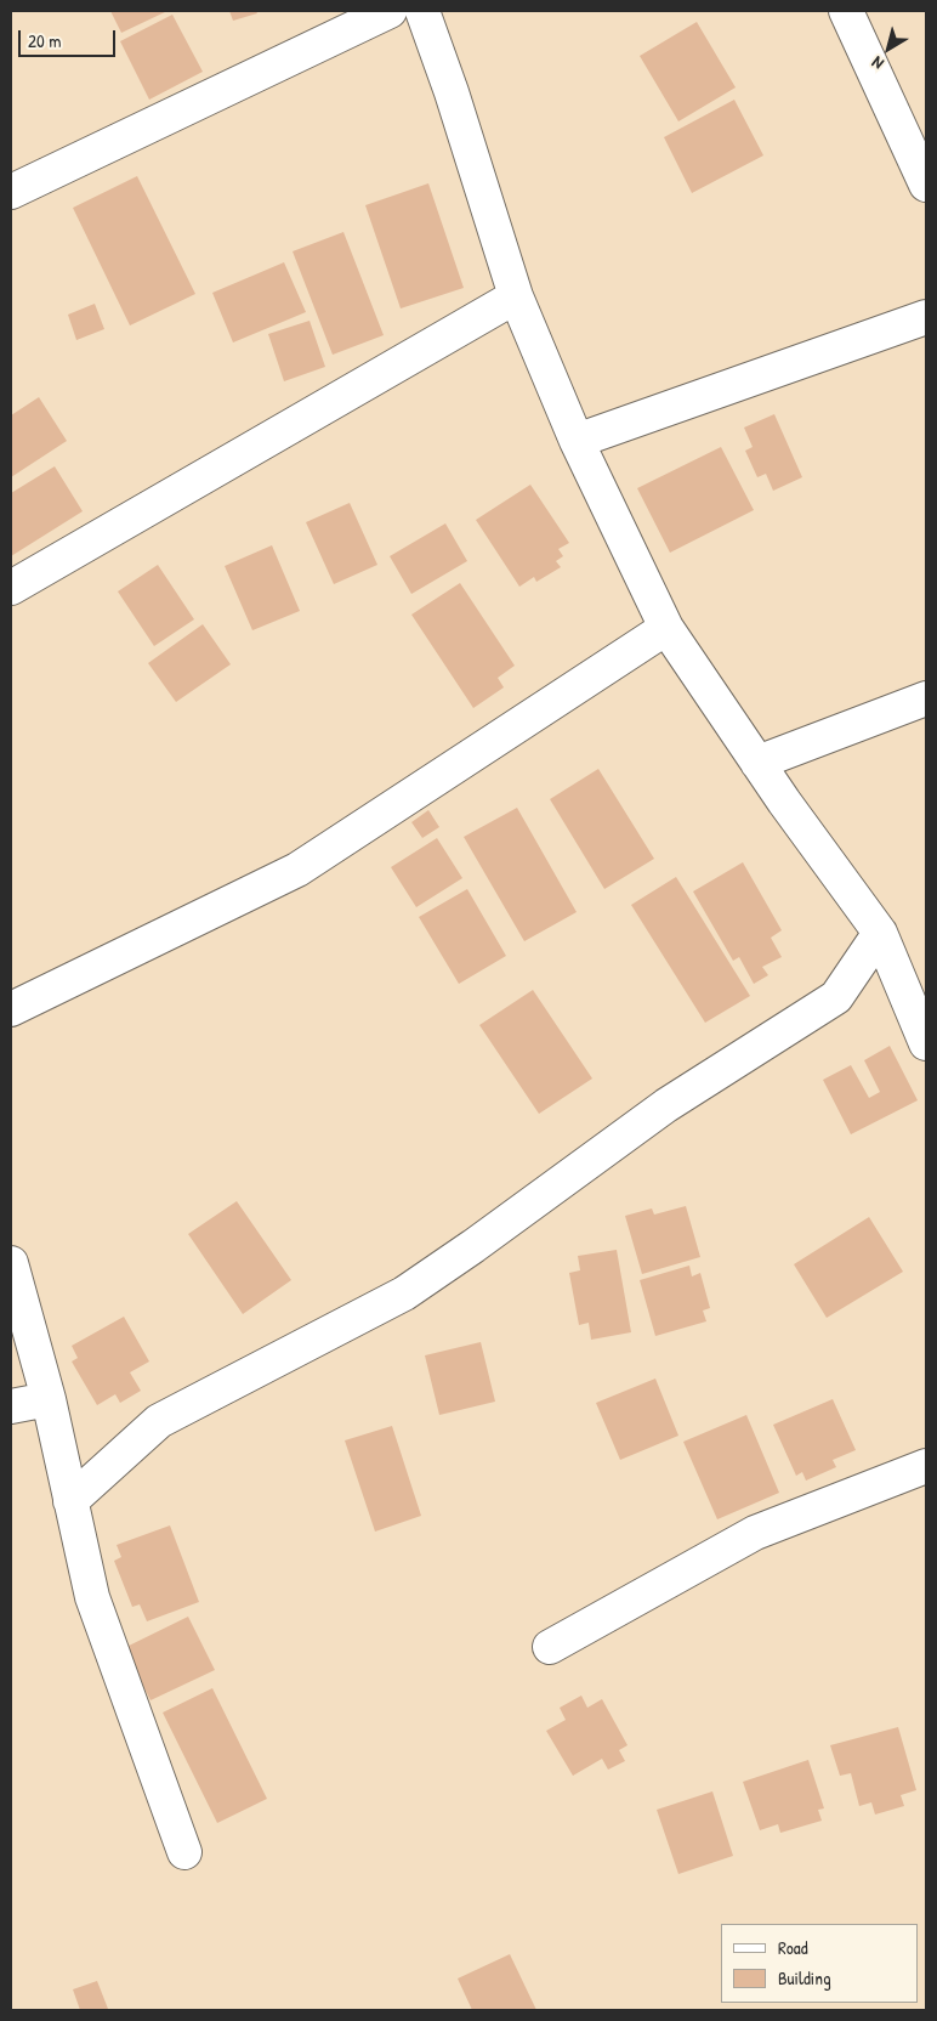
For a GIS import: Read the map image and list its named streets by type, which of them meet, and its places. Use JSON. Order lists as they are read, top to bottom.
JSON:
{
  "legend": ["Road", "Building"],
  "scale_bar": "20 m",
  "north": "bottom left"
}
